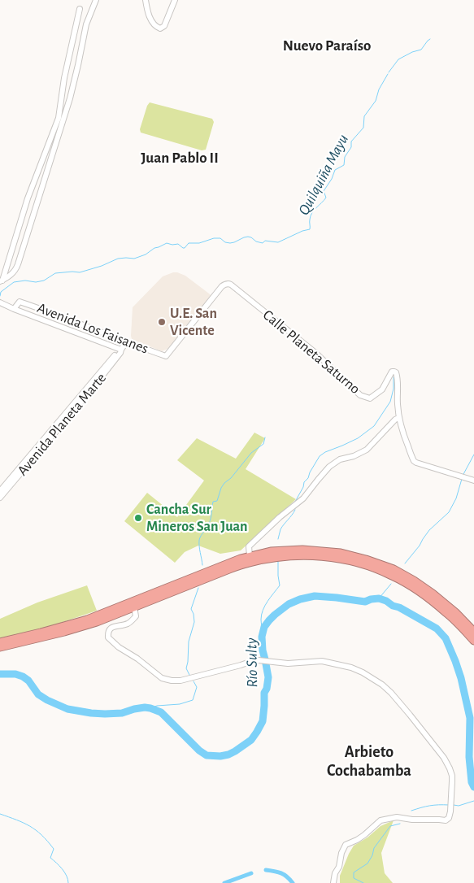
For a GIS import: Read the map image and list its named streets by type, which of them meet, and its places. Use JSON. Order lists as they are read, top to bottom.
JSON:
{
  "streets": {
    "street": ["Avenida Los Faisanes", "Calle Planeta Saturno", "Avenida Planeta Marte"]
  },
  "crossings": [
    ["Avenida Los Faisanes", "Calle Planeta Saturno"],
    ["Avenida Los Faisanes", "Avenida Planeta Marte"]
  ],
  "districts": ["Nuevo Paraíso", "Juan Pablo II", "Arbieto Cochabamba"],
  "water": ["Quilquiña Mayu", "Río Sulty"],
  "places": ["U.E. San Vicente", "Cancha Sur Mineros San Juan"]
}
